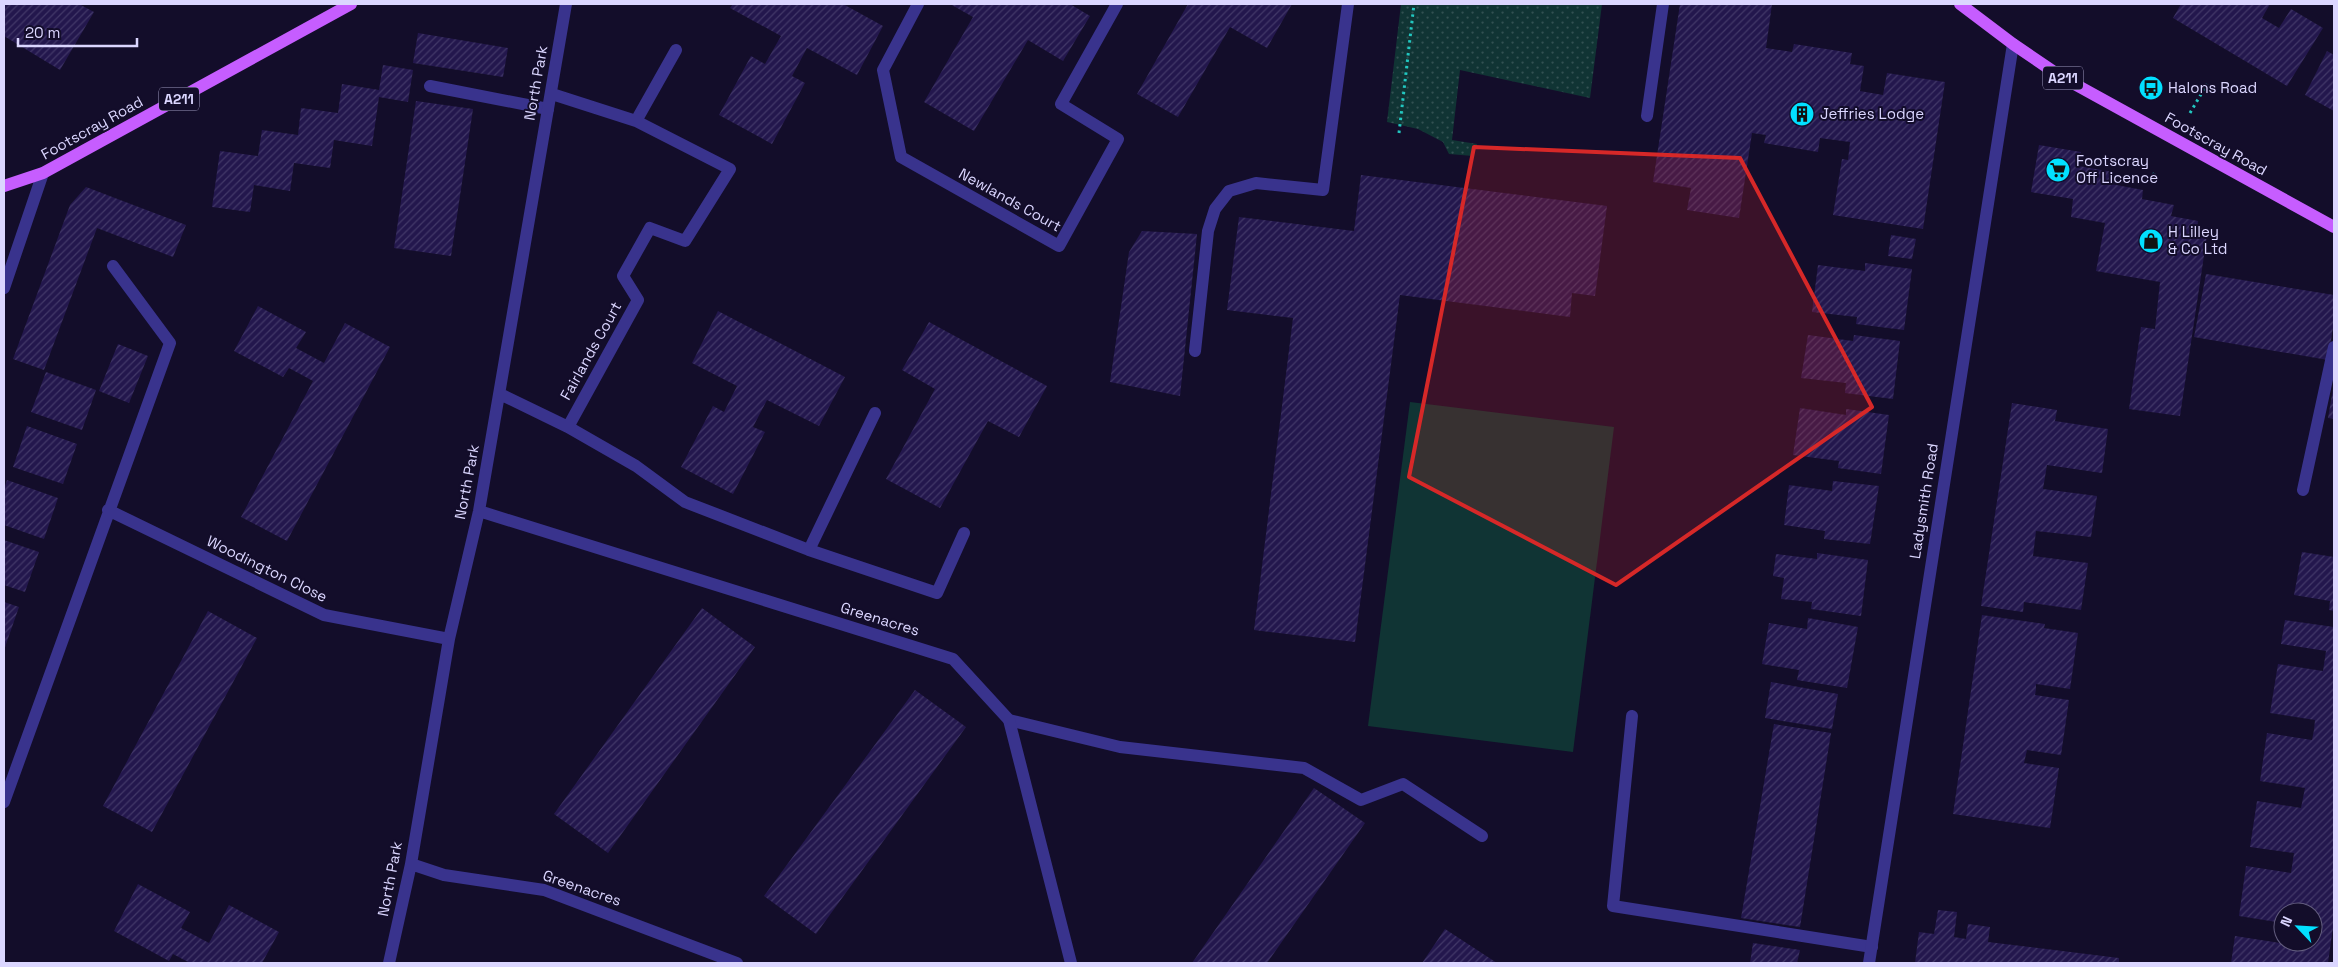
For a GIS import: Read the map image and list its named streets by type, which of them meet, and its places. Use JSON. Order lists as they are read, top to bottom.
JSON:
{
  "streets": {
    "main road": ["A211", "Footscray Road"],
    "street": [
      "North Park",
      "Newlands Court",
      "Fairlands Court",
      "Ladysmith Road",
      "Woodington Close",
      "Greenacres"
    ]
  },
  "crossings": [
    ["North Park", "Fairlands Court"],
    ["North Park", "Woodington Close"],
    ["North Park", "Greenacres"],
    ["Footscray Road", "Ladysmith Road"]
  ],
  "places": {
    "bus stop": ["Halons Road"],
    "building": ["Jeffries Lodge"],
    "supermarket": ["Footscray Off Licence"],
    "shop": ["H Lilley & Co Ltd"]
  },
  "scale_bar": "20 m",
  "north": "top left"
}
